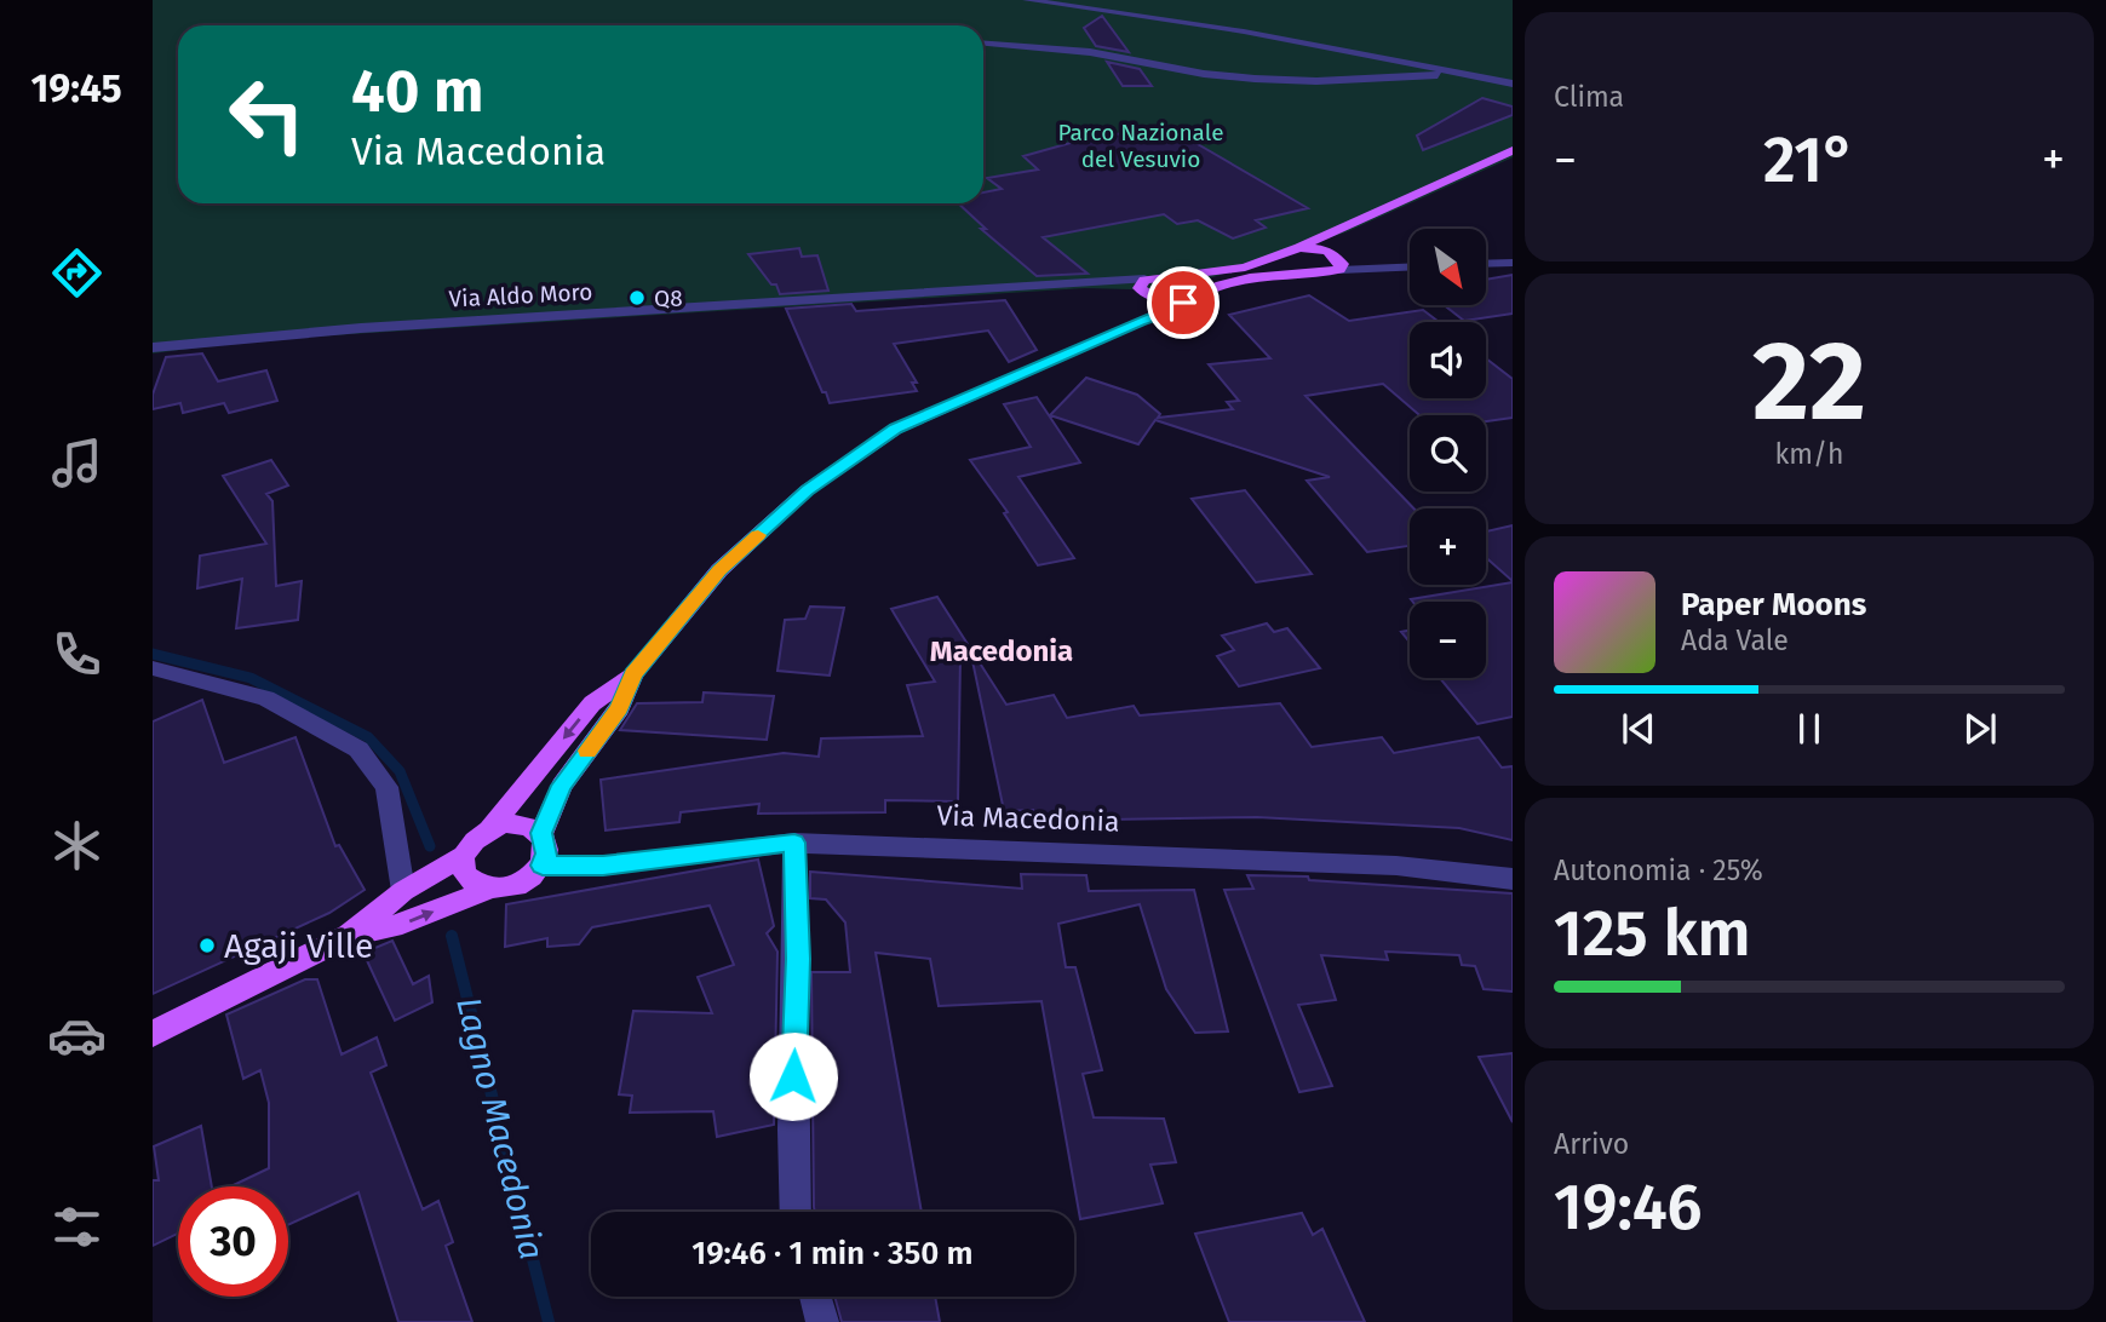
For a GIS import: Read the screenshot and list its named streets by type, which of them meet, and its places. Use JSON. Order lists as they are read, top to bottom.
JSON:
{
  "streets": {
    "street": ["Via Aldo Moro", "Via Macedonia"]
  },
  "districts": ["Macedonia"],
  "water": ["Lagno Macedonia"],
  "parks": ["Parco Nazionale del Vesuvio"],
  "places": ["Q8", "Agaji Ville"],
  "north": "bottom right",
  "page": {
    "tabs": "19:45",
    "tile": [
      "Clima",
      ["22", "km/h"],
      ["Autonomia · 25%", "125 km"],
      ["Arrivo", "19:46"]
    ],
    "turn": ["40 m", "Via Macedonia"],
    "heat": ["−", "21°", "+"],
    "map_buttons": ["+", "−"],
    "song": ["Paper Moons", "Ada Vale"],
    "limit": "30",
    "trip": "19:46 · 1 min · 350 m"
  }
}
